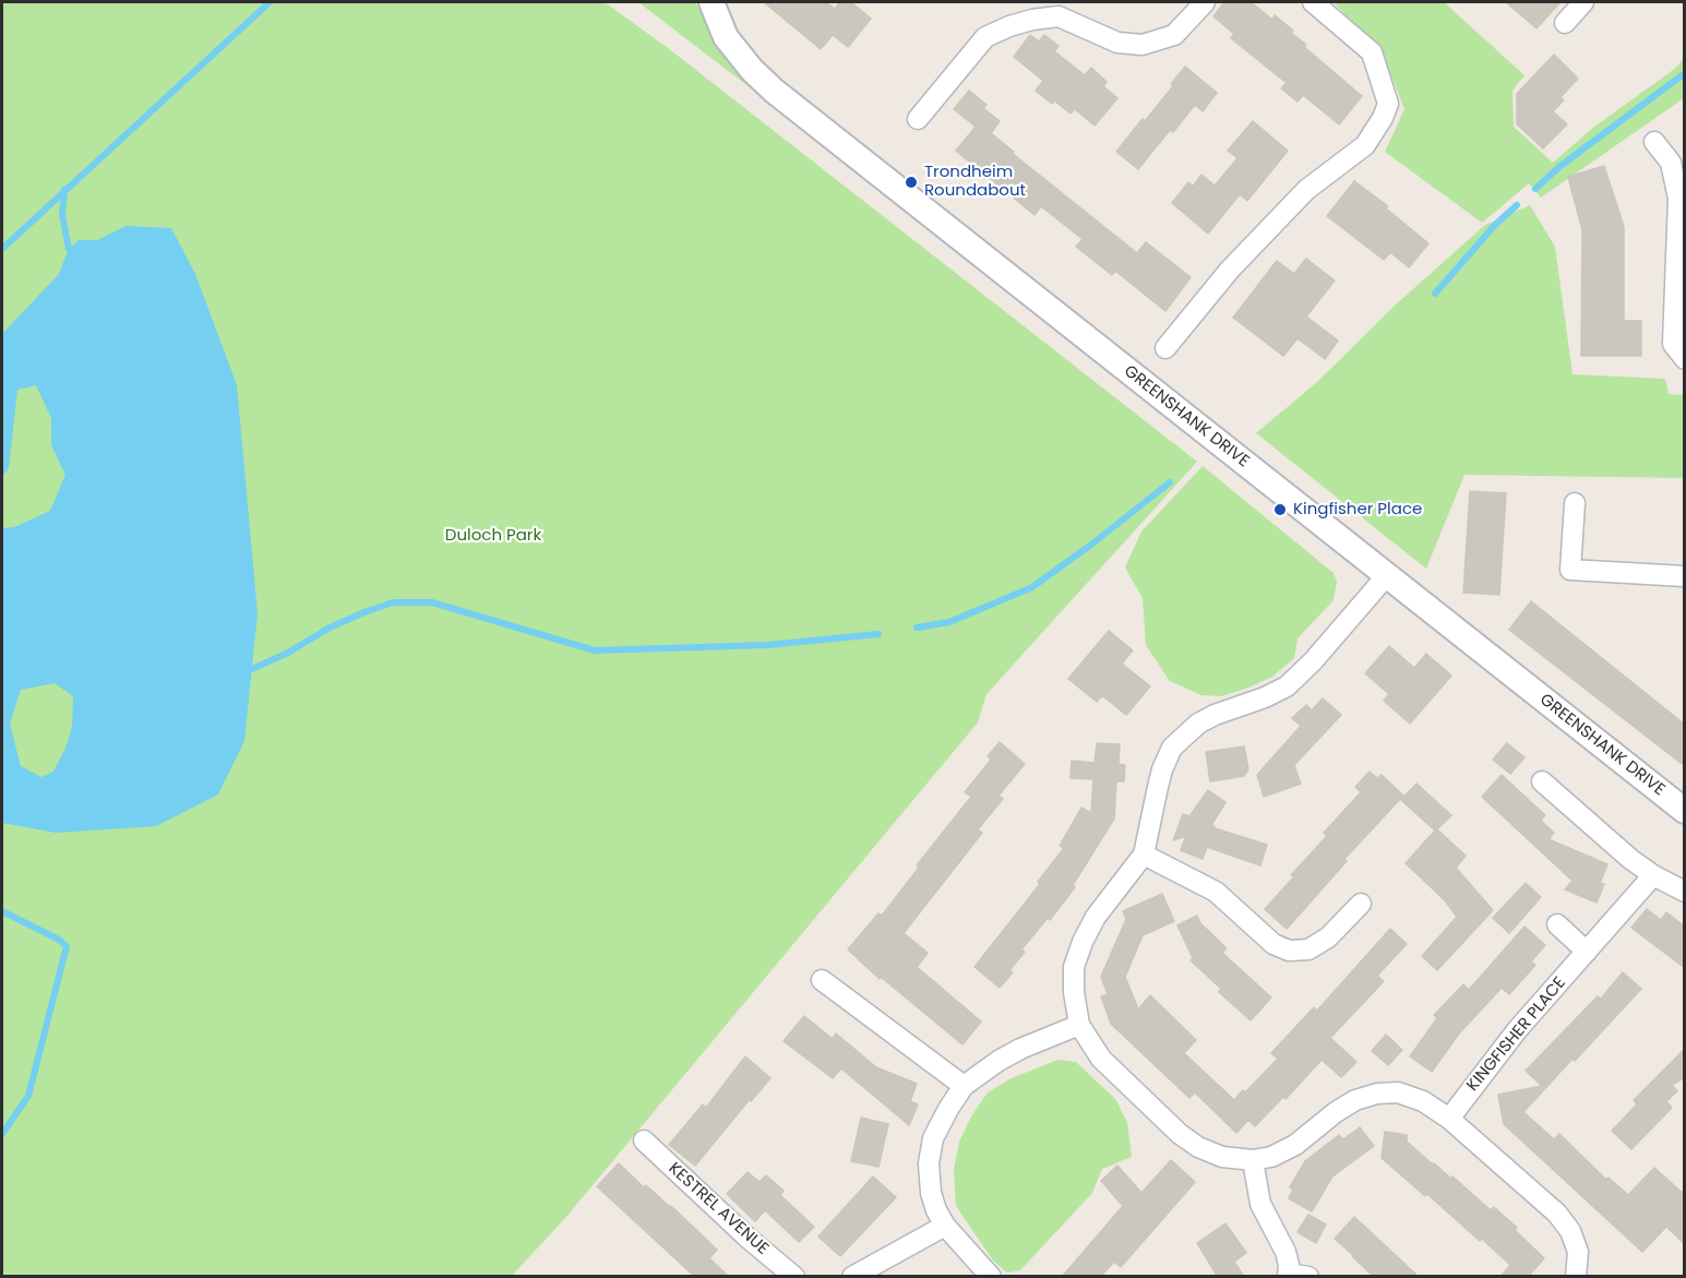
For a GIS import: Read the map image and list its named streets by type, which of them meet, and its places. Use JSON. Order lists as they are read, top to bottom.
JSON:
{
  "streets": {
    "street": ["GREENSHANK DRIVE", "KINGFISHER PLACE", "KESTREL AVENUE"]
  },
  "parks": ["Duloch Park"],
  "places": ["Trondheim Roundabout", "Kingfisher Place"]
}
